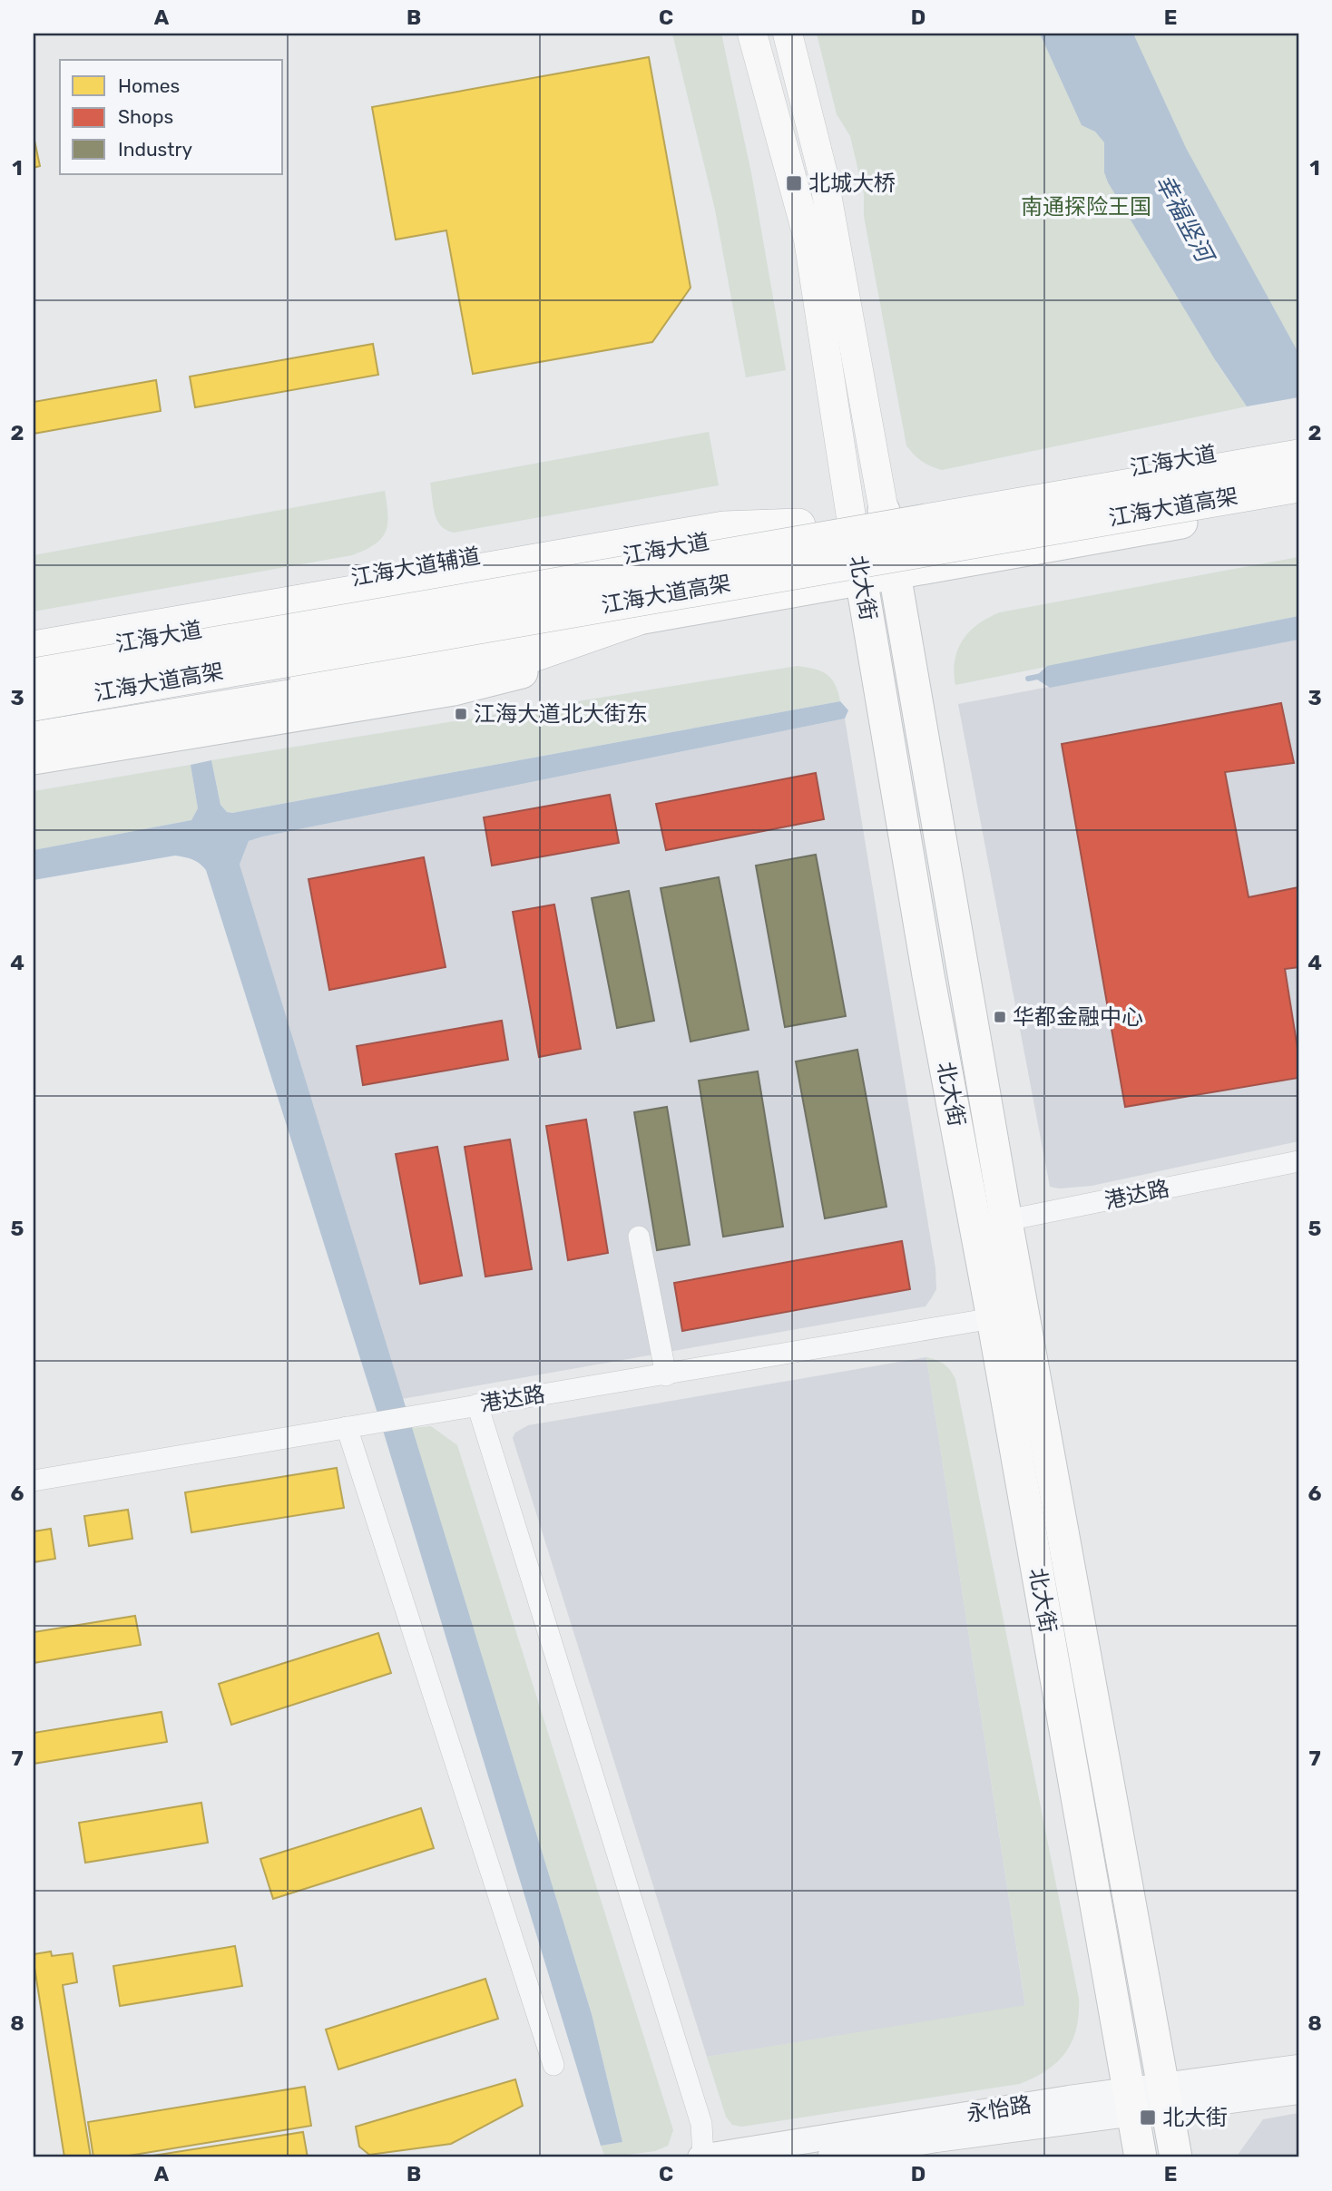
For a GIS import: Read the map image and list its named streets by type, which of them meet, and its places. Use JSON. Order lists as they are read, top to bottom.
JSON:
{
  "streets": {
    "highway": ["江海大道高架"],
    "main road": ["江海大道", "江海大道辅道", "北大街"],
    "street": ["港达路", "永怡路"]
  },
  "crossings": [
    ["江海大道", "江海大道辅道"],
    ["江海大道", "北大街"],
    ["北大街", "港达路"],
    ["北大街", "永怡路"]
  ],
  "water": ["幸福竖河"],
  "parks": ["南通探险王国"],
  "places": {
    "transit": [
      "北城大桥",
      "江海大道北大街东",
      "华都金融中心",
      "北大街"
    ]
  },
  "legend": ["Homes", "Shops", "Industry"],
  "grid": {
    "columns": [
      "A",
      "B",
      "C",
      "D",
      "E"
    ],
    "rows": [
      "1",
      "2",
      "3",
      "4",
      "5",
      "6",
      "7",
      "8"
    ]
  }
}
